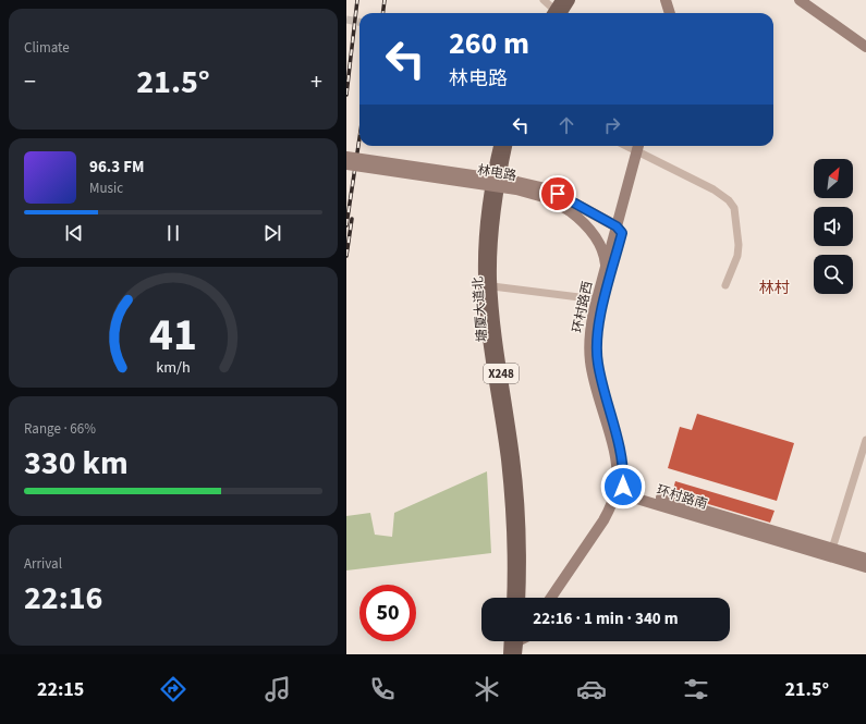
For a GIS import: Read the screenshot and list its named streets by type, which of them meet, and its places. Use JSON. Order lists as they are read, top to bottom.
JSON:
{
  "streets": {
    "main road": [
      "林电路",
      "环村路西",
      "塘厦大道北",
      "X248",
      "环村路南"
    ]
  },
  "crossings": [
    ["林电路", "环村路西"],
    ["环村路西", "环村路南"]
  ],
  "districts": ["林村"],
  "north": "top right",
  "page": {
    "tile": [
      "Climate",
      ["Range · 66%", "330 km"],
      ["Arrival", "22:16"]
    ],
    "turn": ["260 m", "林电路"],
    "heat": ["−", "21.5°", "+"],
    "song": ["96.3 FM", "Music"],
    "limit": "50",
    "trip": "22:16 · 1 min · 340 m",
    "tabs": ["22:15", "21.5°"],
    "gauge": ["41", "km/h"]
  }
}
